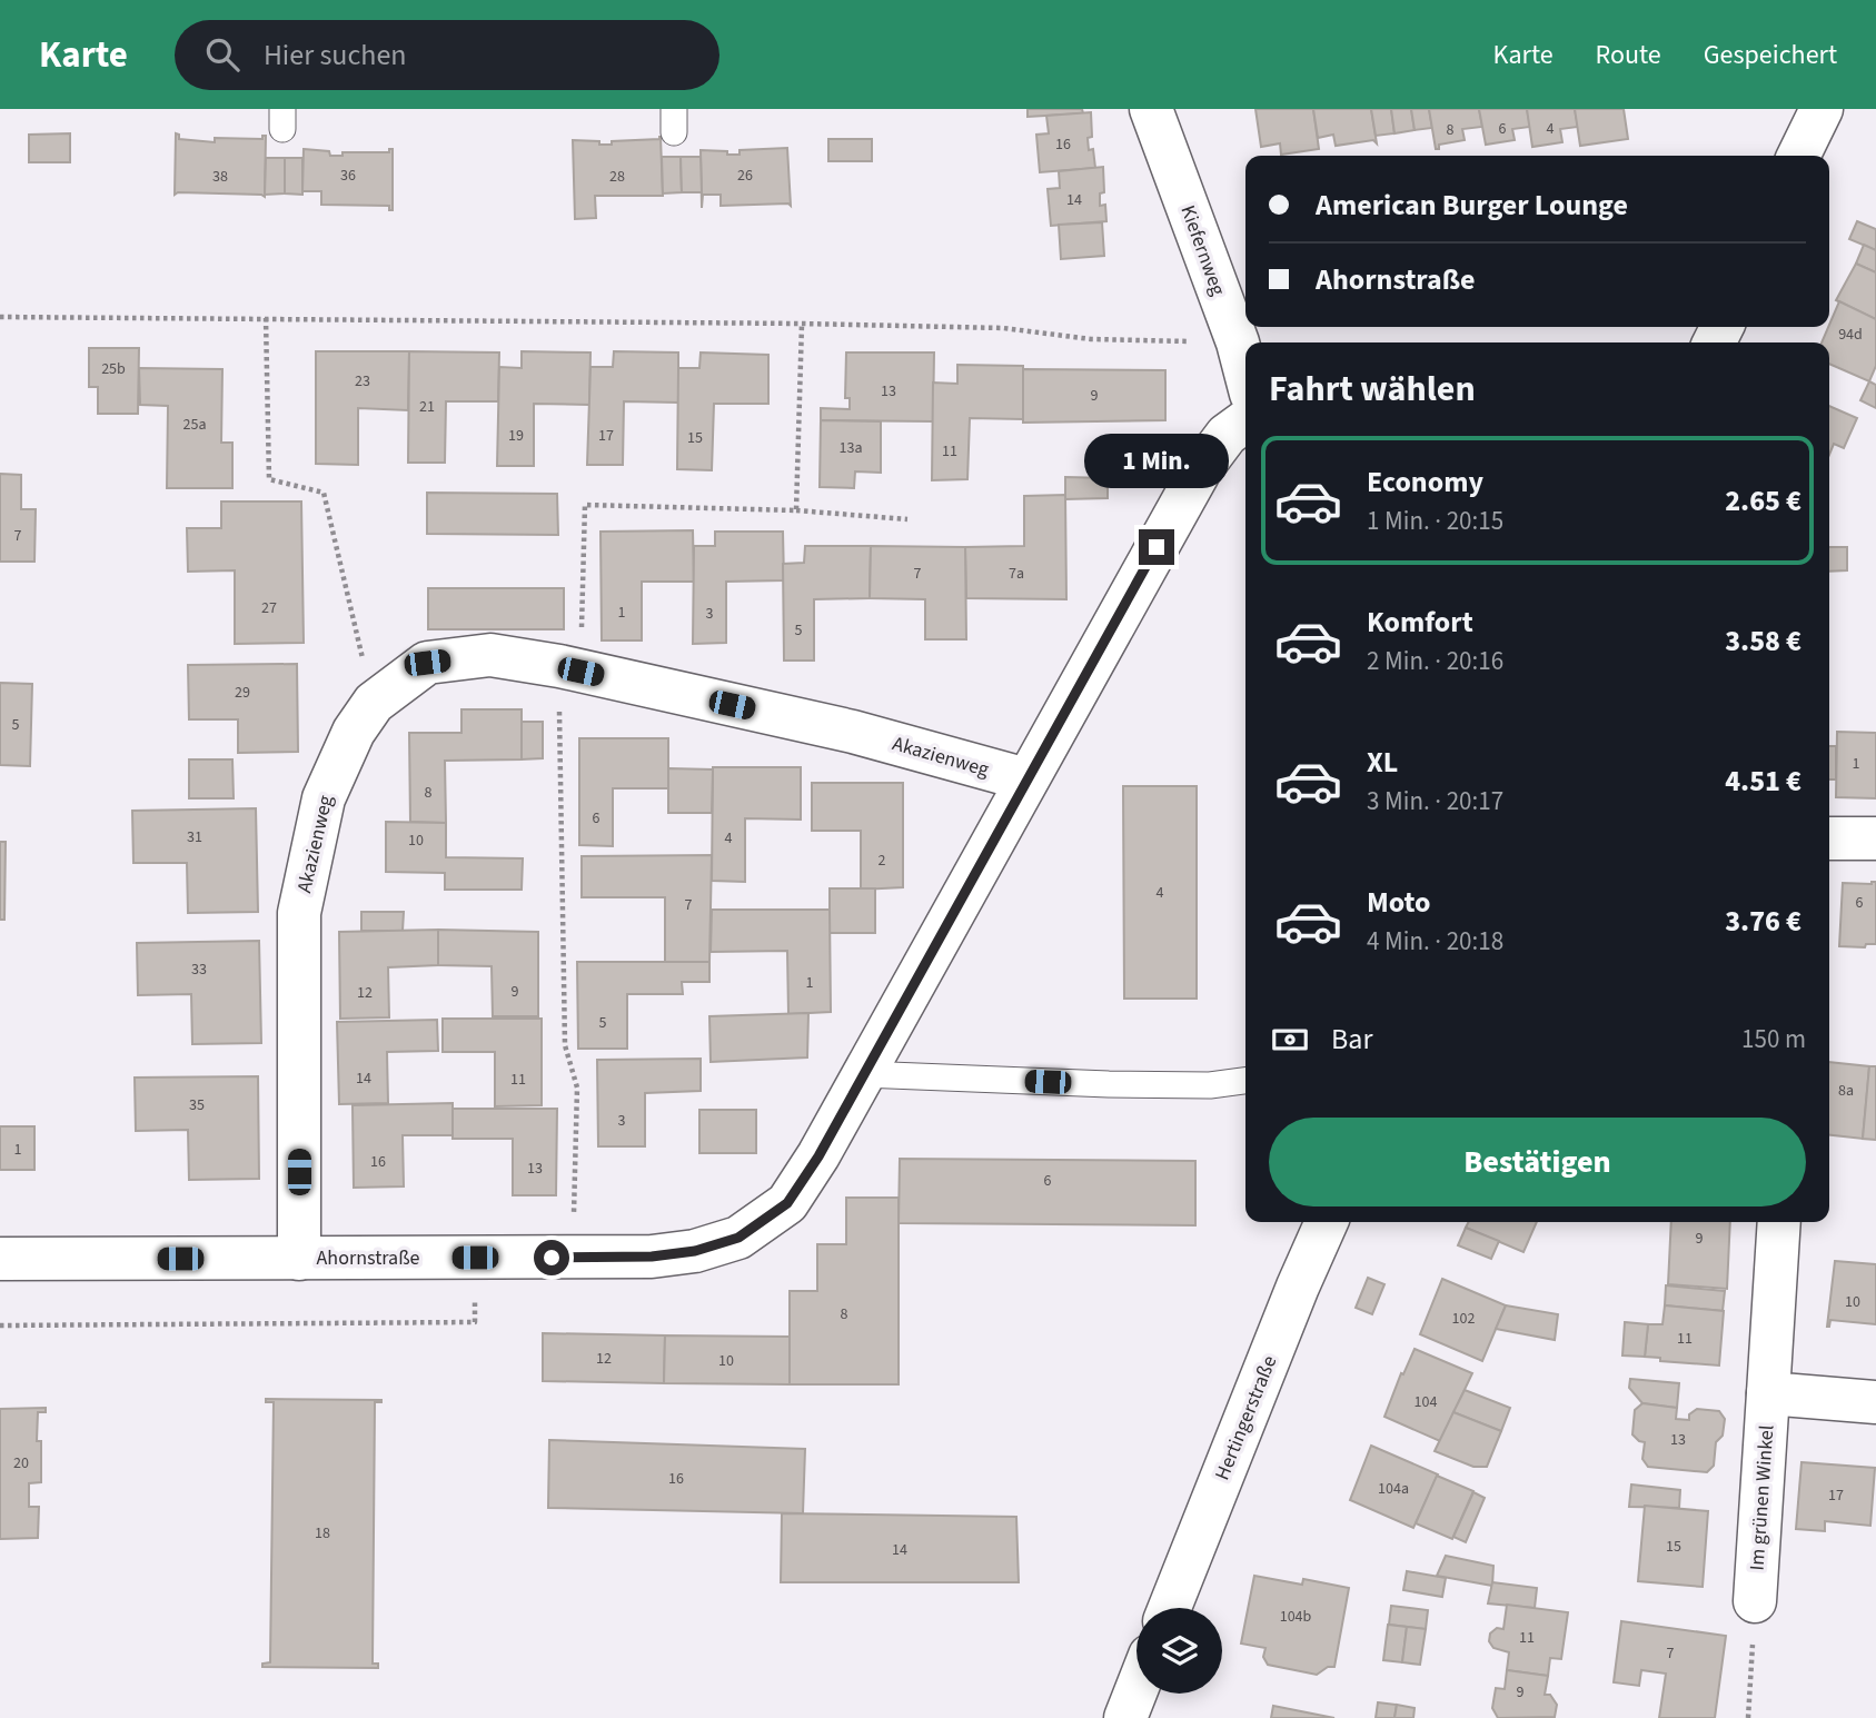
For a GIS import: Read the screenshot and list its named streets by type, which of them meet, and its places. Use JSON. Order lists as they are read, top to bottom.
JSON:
{
  "streets": {
    "street": [
      "Kiefernweg",
      "Akazienweg",
      "Ahornstraße",
      "Hertingerstraße",
      "Im grünen Winkel"
    ]
  },
  "crossings": [
    ["Akazienweg", "Ahornstraße"]
  ],
  "house_numbers": [
    "6",
    "4",
    "8",
    "16",
    "36",
    "26",
    "38",
    "28",
    "14",
    "94d",
    "25b",
    "23",
    "13",
    "9",
    "21",
    "25a",
    "19",
    "17",
    "15",
    "13a",
    "11",
    "7",
    "7",
    "7a",
    "27",
    "1",
    "3",
    "5",
    "29",
    "5",
    "1",
    "8",
    "6",
    "31",
    "4",
    "10",
    "2",
    "4",
    "6",
    "7",
    "33",
    "1",
    "9",
    "12",
    "5",
    "14",
    "11",
    "8a",
    "35",
    "3",
    "1",
    "16",
    "13",
    "6",
    "9",
    "10",
    "8",
    "102",
    "11",
    "12",
    "10",
    "104",
    "13",
    "20",
    "16",
    "104a",
    "17",
    "18",
    "15",
    "14",
    "104b",
    "11",
    "7",
    "9"
  ],
  "page": {
    "header": "Karte",
    "search": "Hier suchen",
    "nav": ["Karte", "Route", "Gespeichert"],
    "banner": ["American Burger Lounge", "Ahornstraße"],
    "heading": "Fahrt wählen",
    "bubble": "1 Min.",
    "list": [
      {
        "name": "Economy",
        "note": "1 Min. · 20:15",
        "value": "2.65 €"
      },
      {
        "name": "Komfort",
        "note": "2 Min. · 20:16",
        "value": "3.58 €"
      },
      {
        "name": "XL",
        "note": "3 Min. · 20:17",
        "value": "4.51 €"
      },
      {
        "name": "Moto",
        "note": "4 Min. · 20:18",
        "value": "3.76 €"
      }
    ],
    "pay": ["Bar", "150 m"],
    "buttons": "Bestätigen"
  }
}
